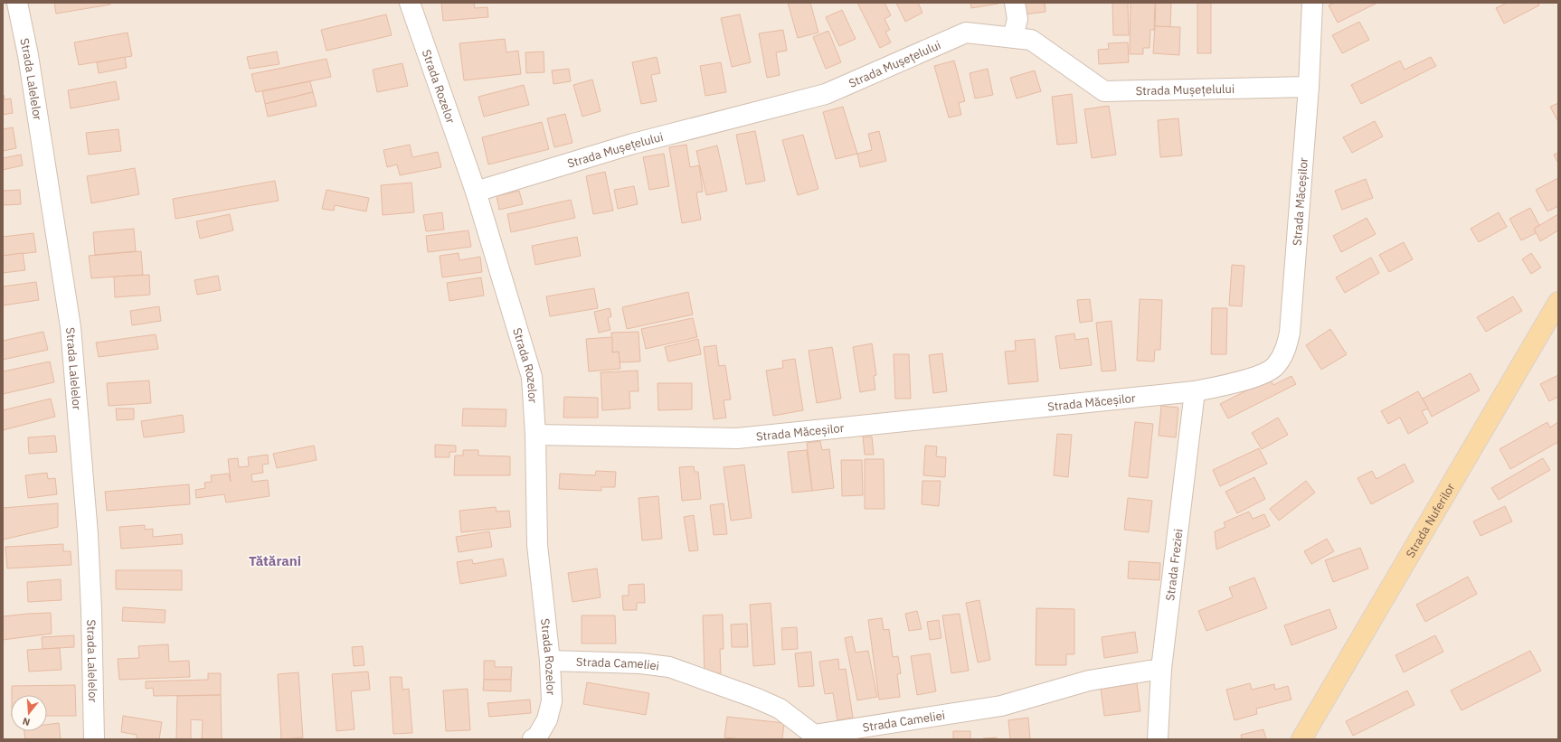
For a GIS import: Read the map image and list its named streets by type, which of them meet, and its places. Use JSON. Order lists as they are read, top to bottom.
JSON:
{
  "streets": {
    "main road": ["Strada Nuferilor"],
    "street": [
      "Strada Mușețelului",
      "Strada Lalelelor",
      "Strada Rozelor",
      "Strada Măceșilor",
      "Strada Freziei",
      "Strada Cameliei"
    ]
  },
  "crossings": [
    ["Strada Mușețelului", "Strada Rozelor"],
    ["Strada Mușețelului", "Strada Măceșilor"],
    ["Strada Rozelor", "Strada Măceșilor"],
    ["Strada Rozelor", "Strada Cameliei"],
    ["Strada Măceșilor", "Strada Freziei"],
    ["Strada Freziei", "Strada Cameliei"]
  ],
  "districts": ["Tătărani"],
  "north": "bottom"
}
